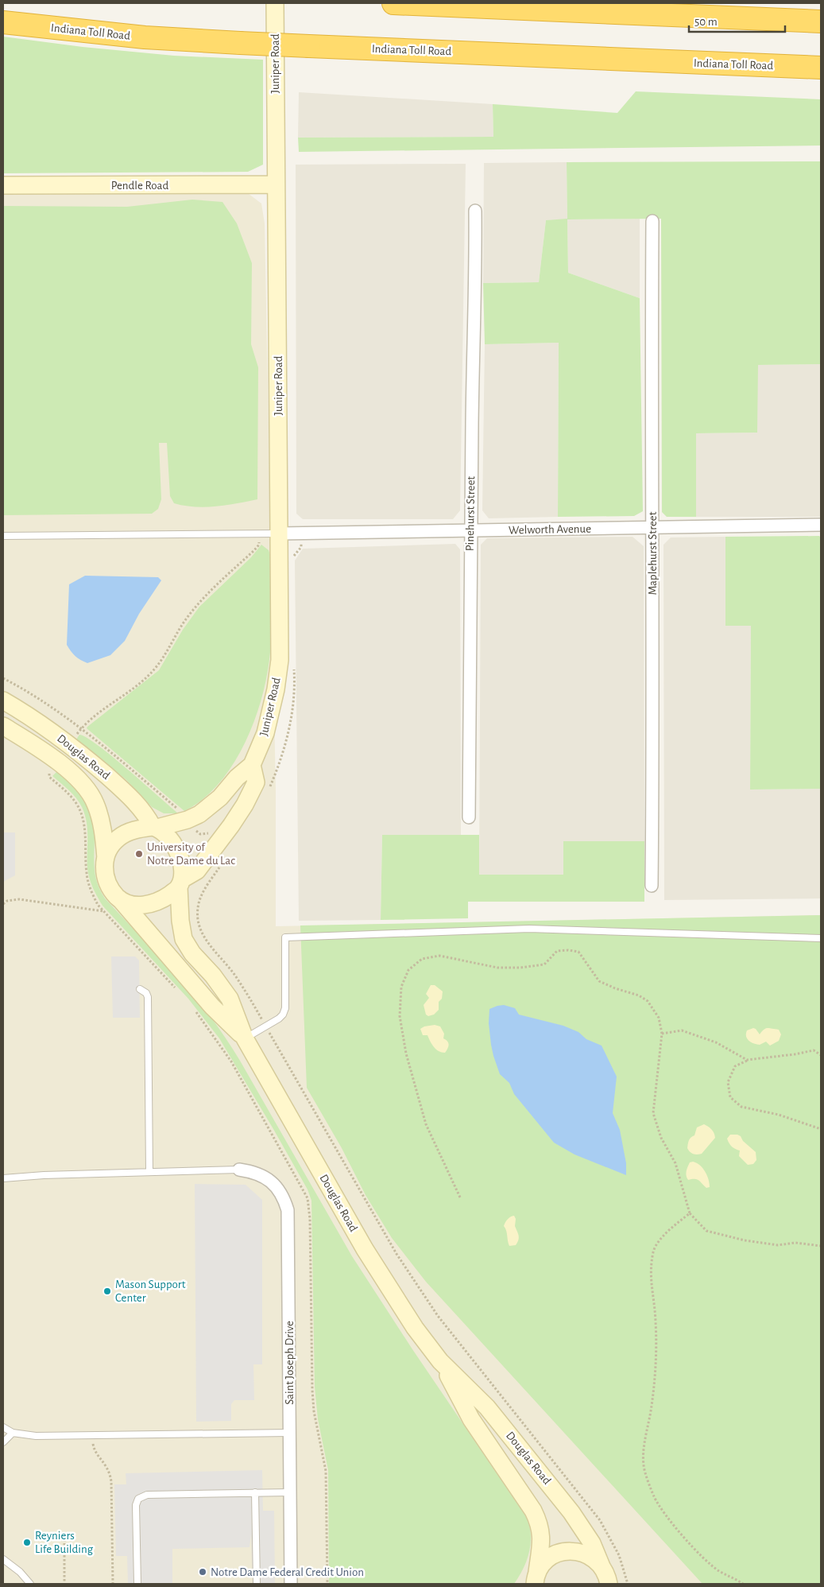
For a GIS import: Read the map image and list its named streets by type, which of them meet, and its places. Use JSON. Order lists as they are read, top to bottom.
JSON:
{
  "streets": {
    "highway": ["Indiana Toll Road"],
    "street": [
      "Juniper Road",
      "Pendle Road",
      "Pinehurst Street",
      "Welworth Avenue",
      "Maplehurst Street",
      "Douglas Road",
      "Saint Joseph Drive"
    ]
  },
  "crossings": [
    ["Juniper Road", "Pendle Road"],
    ["Juniper Road", "Welworth Avenue"],
    ["Juniper Road", "Douglas Road"],
    ["Pinehurst Street", "Welworth Avenue"],
    ["Welworth Avenue", "Maplehurst Street"]
  ],
  "places": [
    "University of Notre Dame du Lac",
    "Mason Support Center",
    "Reyniers Life Building",
    "Notre Dame Federal Credit Union"
  ],
  "scale_bar": "50 m"
}
